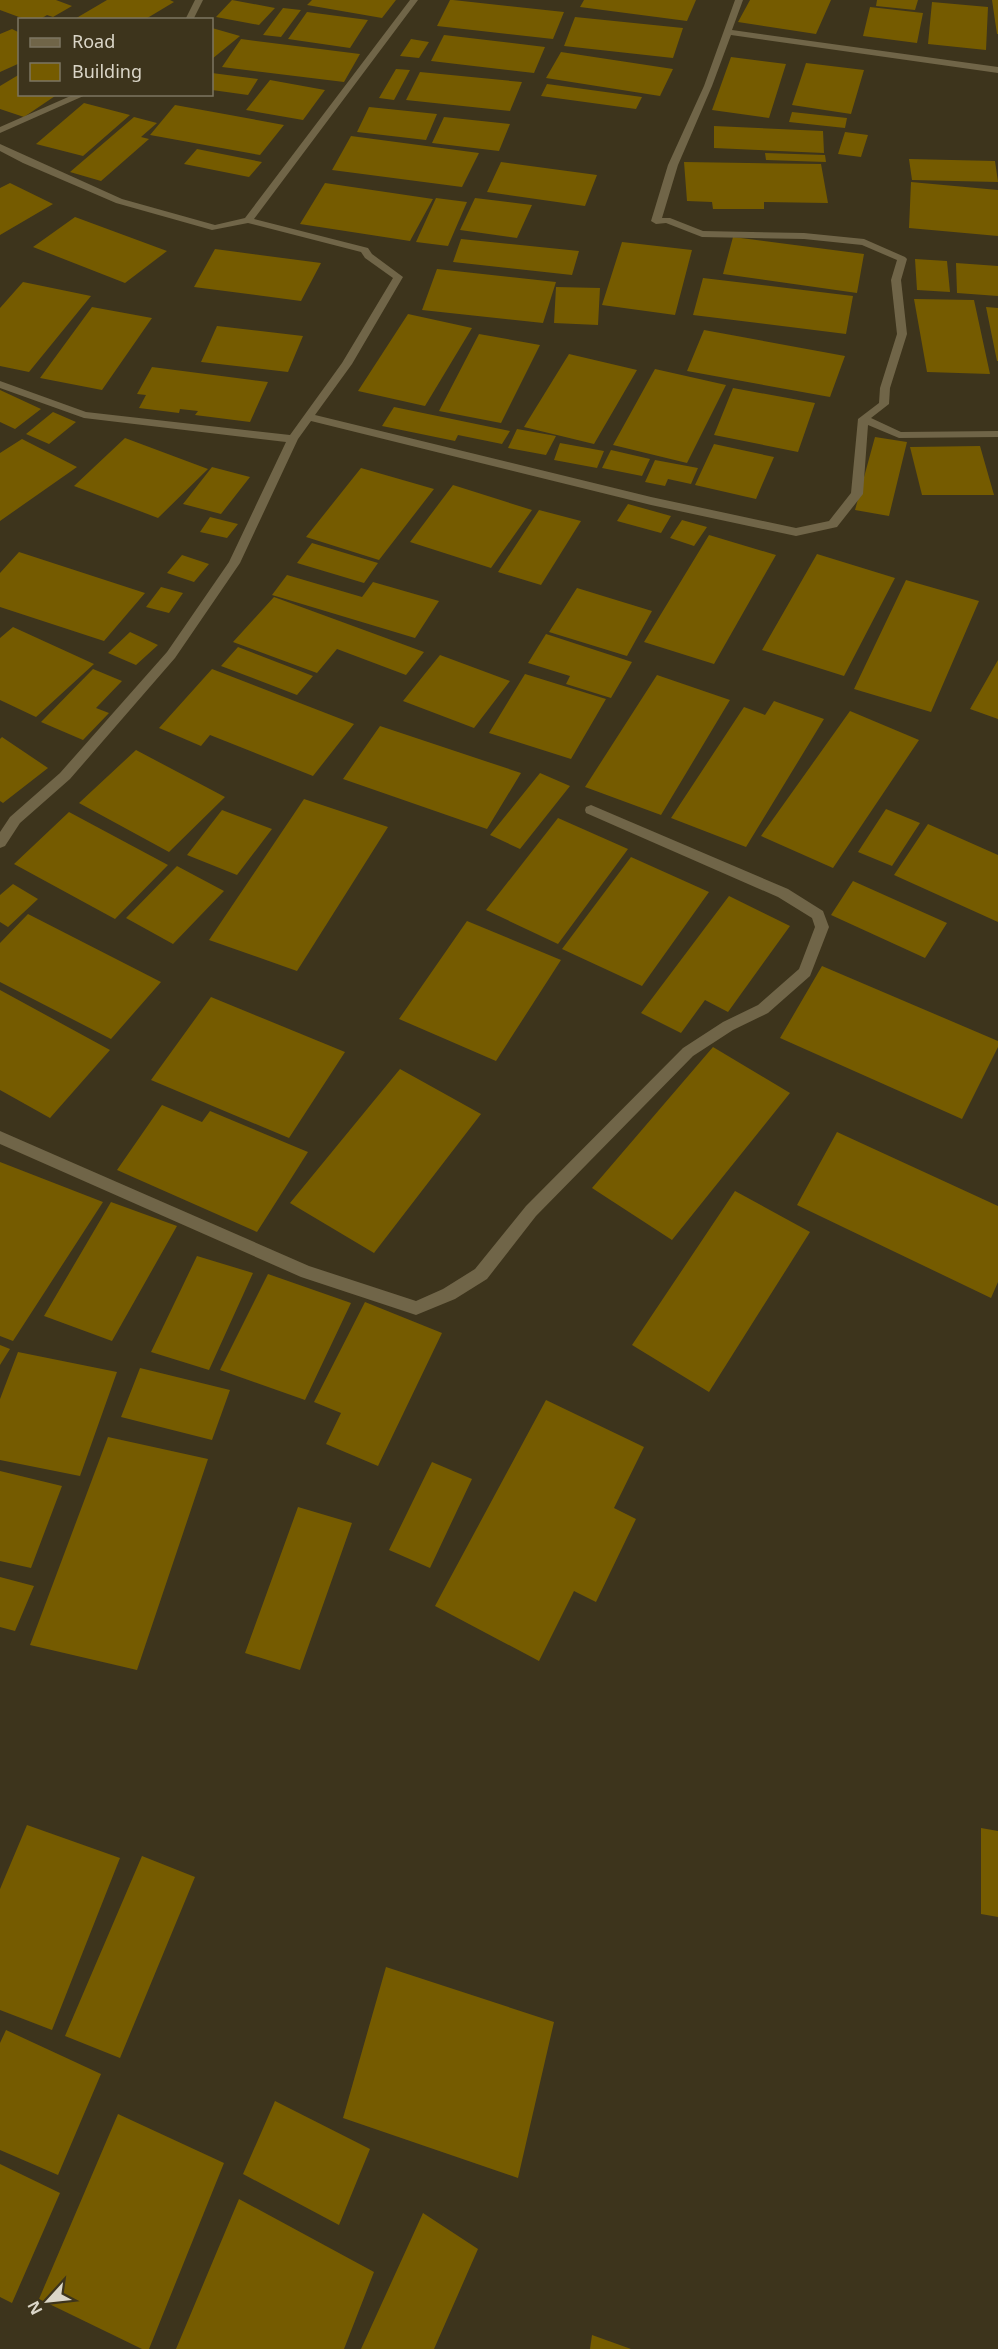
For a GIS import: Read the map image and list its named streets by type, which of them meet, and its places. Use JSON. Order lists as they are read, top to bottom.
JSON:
{
  "legend": ["Road", "Building"],
  "north": "bottom left"
}
